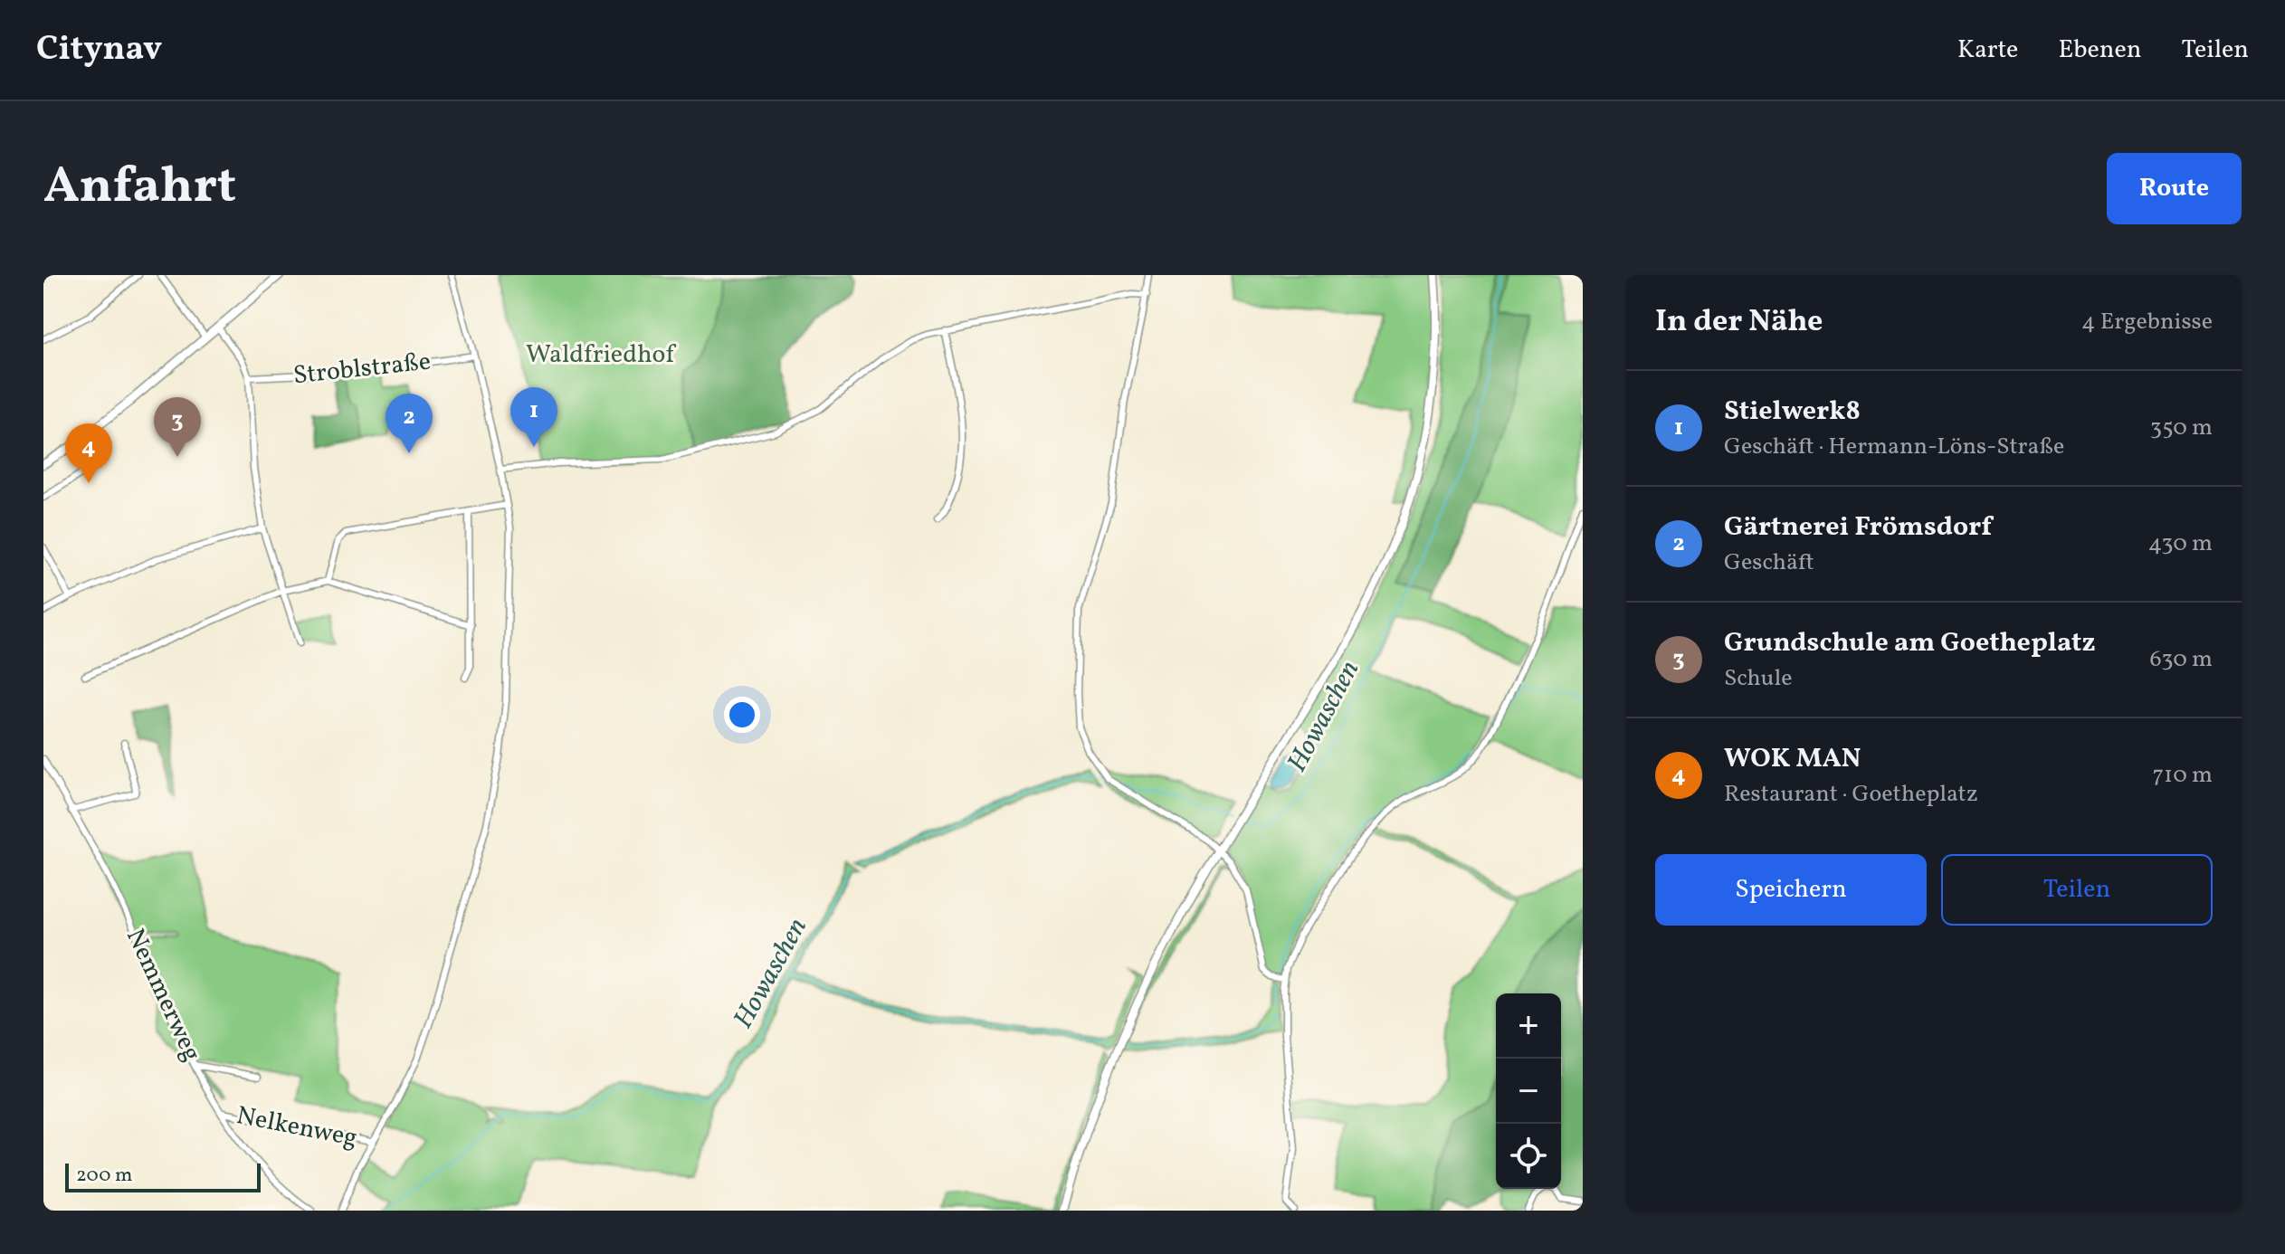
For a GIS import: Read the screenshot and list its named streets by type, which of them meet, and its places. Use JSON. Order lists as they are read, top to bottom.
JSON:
{
  "streets": {
    "street": ["Stroblstraße", "Nemmerweg", "Nelkenweg"]
  },
  "crossings": [
    ["Nemmerweg", "Nelkenweg"]
  ],
  "water": ["Howaschen"],
  "parks": ["Waldfriedhof"],
  "scale_bar": "200 m",
  "page": {
    "header": "Citynav",
    "nav": ["Karte", "Ebenen", "Teilen"],
    "title": "Anfahrt",
    "buttons": [
      "Route",
      ["Speichern", "Teilen"]
    ],
    "heading": ["In der Nähe", "4 Ergebnisse"],
    "list": [
      {
        "mark": "1",
        "name": "Stielwerk8",
        "note": "Geschäft · Hermann-Löns-Straße",
        "value": "350 m"
      },
      {
        "mark": "2",
        "name": "Gärtnerei Frömsdorf",
        "note": "Geschäft",
        "value": "430 m"
      },
      {
        "mark": "3",
        "name": "Grundschule am Goetheplatz",
        "note": "Schule",
        "value": "630 m"
      },
      {
        "mark": "4",
        "name": "WOK MAN",
        "note": "Restaurant · Goetheplatz",
        "value": "710 m"
      }
    ],
    "pins": [
      "1",
      "2",
      "3",
      "4"
    ],
    "map_buttons": ["+", "−"],
    "scale": "200 m"
  }
}
